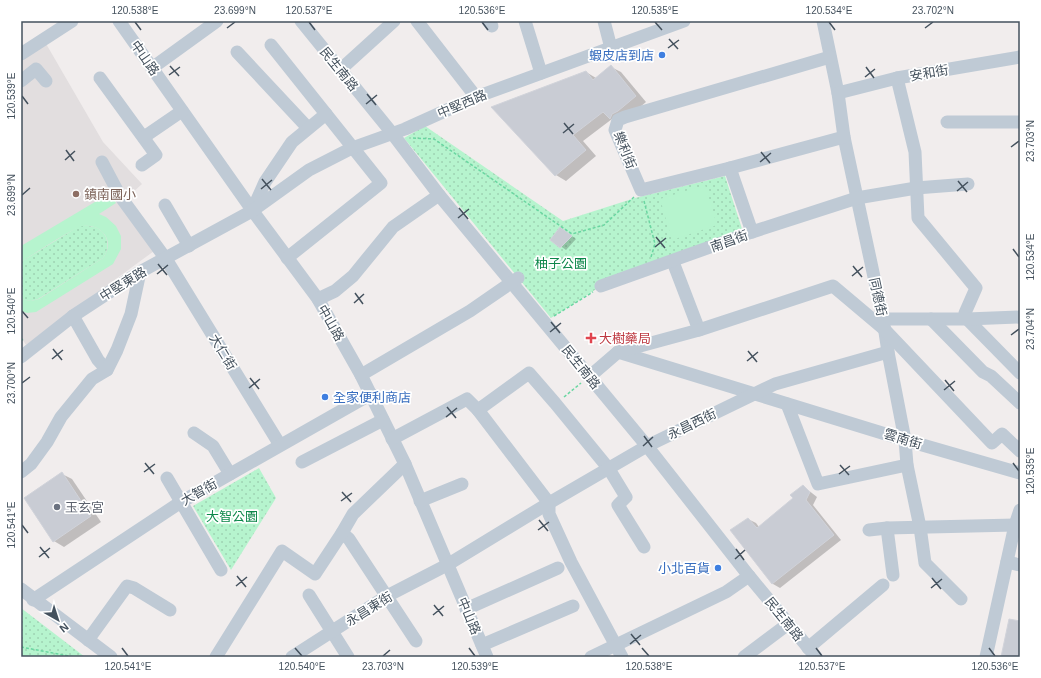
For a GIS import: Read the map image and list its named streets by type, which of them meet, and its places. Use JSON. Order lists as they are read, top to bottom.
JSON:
{
  "streets": {
    "street": [
      "中山路",
      "民生南路",
      "安和街",
      "中堅西路",
      "樂利街",
      "南昌街",
      "中堅東路",
      "同德街",
      "大仁街",
      "永昌西街",
      "雲南街",
      "大智街",
      "永昌東街"
    ]
  },
  "crossings": [
    ["中山路", "中堅西路"],
    ["中山路", "中堅東路"],
    ["中山路", "永昌西街"],
    ["中山路", "大智街"],
    ["中山路", "永昌東街"],
    ["民生南路", "中堅西路"],
    ["民生南路", "永昌西街"],
    ["安和街", "同德街"],
    ["中堅西路", "中堅東路"],
    ["樂利街", "同德街"],
    ["南昌街", "同德街"],
    ["中堅東路", "大仁街"],
    ["同德街", "永昌西街"],
    ["同德街", "雲南街"],
    ["大仁街", "大智街"],
    ["永昌西街", "雲南街"],
    ["永昌西街", "永昌東街"]
  ],
  "parks": ["柚子公園", "大智公園"],
  "places": {
    "other": [
      "蝦皮店到店",
      "鎮南國小",
      "全家便利商店",
      "玉玄宮",
      "小北百貨"
    ],
    "health": ["大樹藥局"]
  },
  "north": "bottom right",
  "coordinates": [
    "120.538°E",
    "23.699°N",
    "120.537°E",
    "120.536°E",
    "120.535°E",
    "120.534°E",
    "23.702°N",
    "120.539°E",
    "23.703°N",
    "120.540°E",
    "23.704°N",
    "23.700°N",
    "120.541°E"
  ]
}
